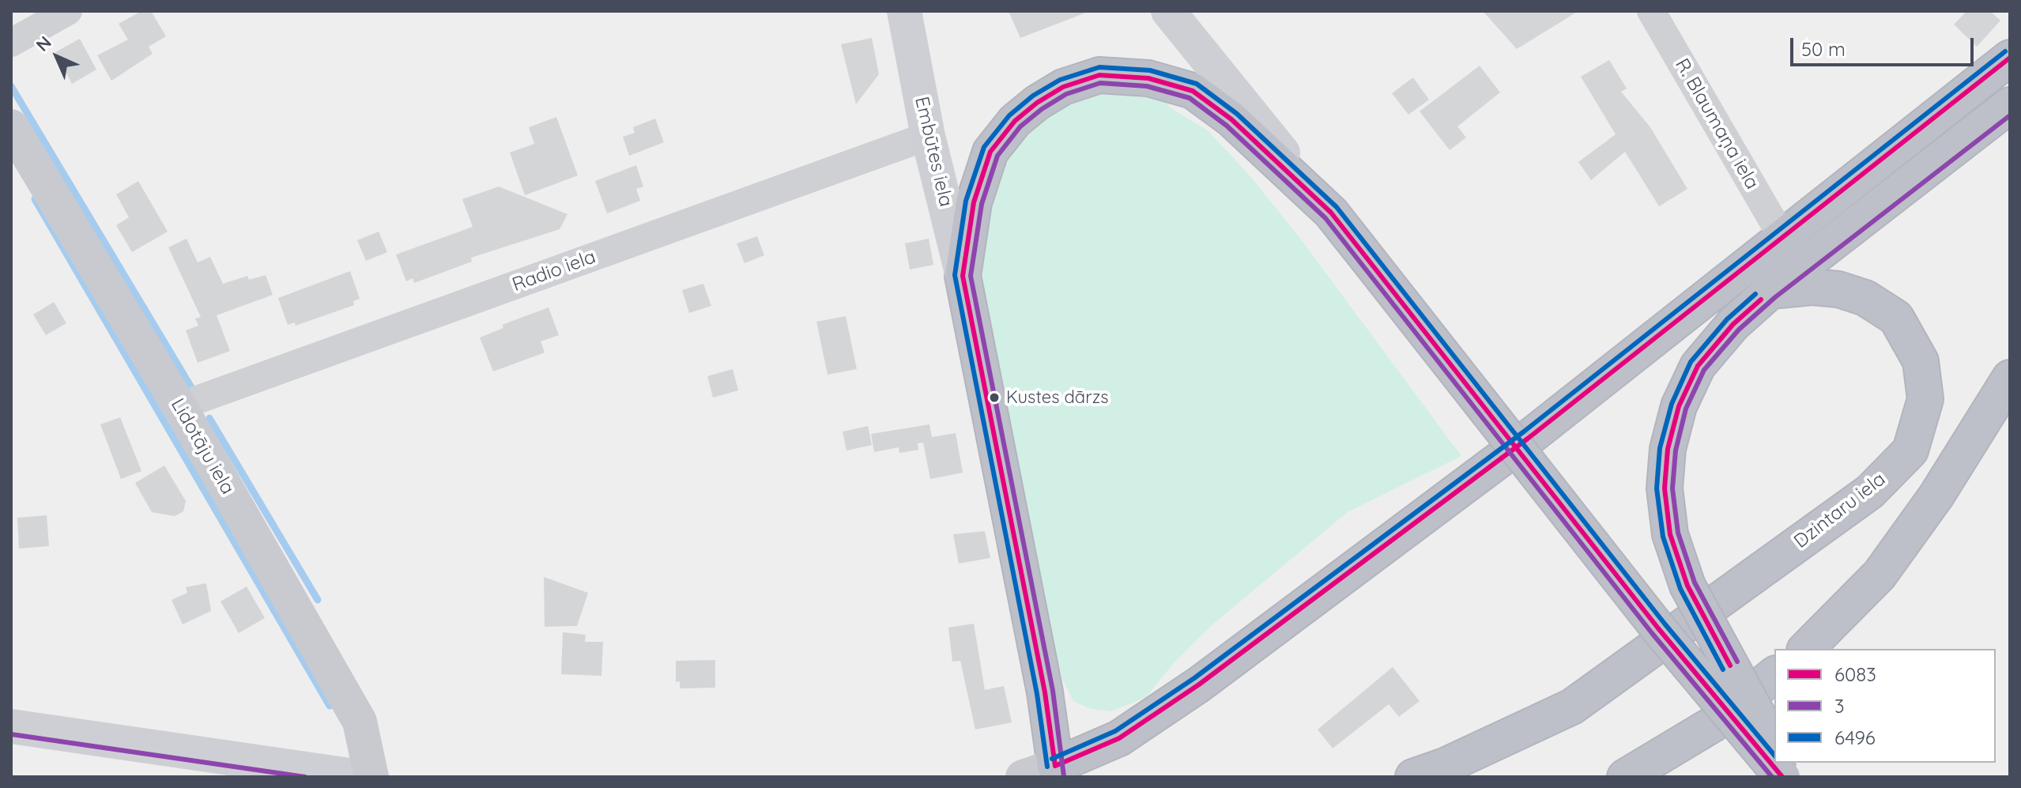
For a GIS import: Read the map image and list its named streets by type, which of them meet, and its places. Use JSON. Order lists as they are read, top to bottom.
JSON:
{
  "streets": {
    "highway": ["Embūtes iela", "Dzintaru iela"],
    "main road": ["Lidotāju iela"],
    "street": ["R. Blaumaņa iela", "Radio iela"]
  },
  "crossings": [
    ["Embūtes iela", "Radio iela"],
    ["Radio iela", "Lidotāju iela"]
  ],
  "places": ["Kustes dārzs"],
  "lines": ["transit line 6496", "transit line 6083", "transit line 3"],
  "legend": ["6083", "3", "6496"],
  "scale_bar": "50 m",
  "north": "top left"
}
